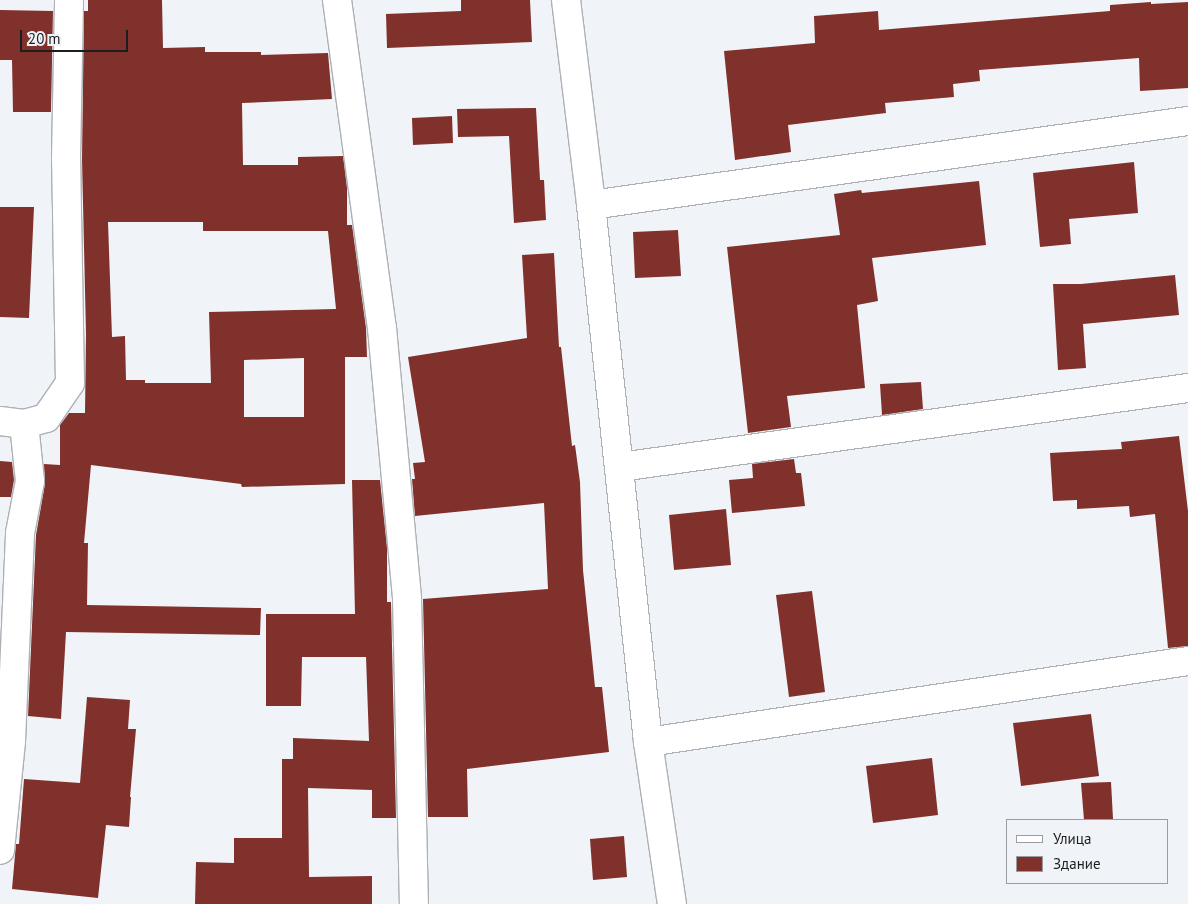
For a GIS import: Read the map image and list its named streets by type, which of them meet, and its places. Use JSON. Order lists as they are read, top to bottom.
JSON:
{
  "legend": ["Улица", "Здание"],
  "scale_bar": "20 m"
}
